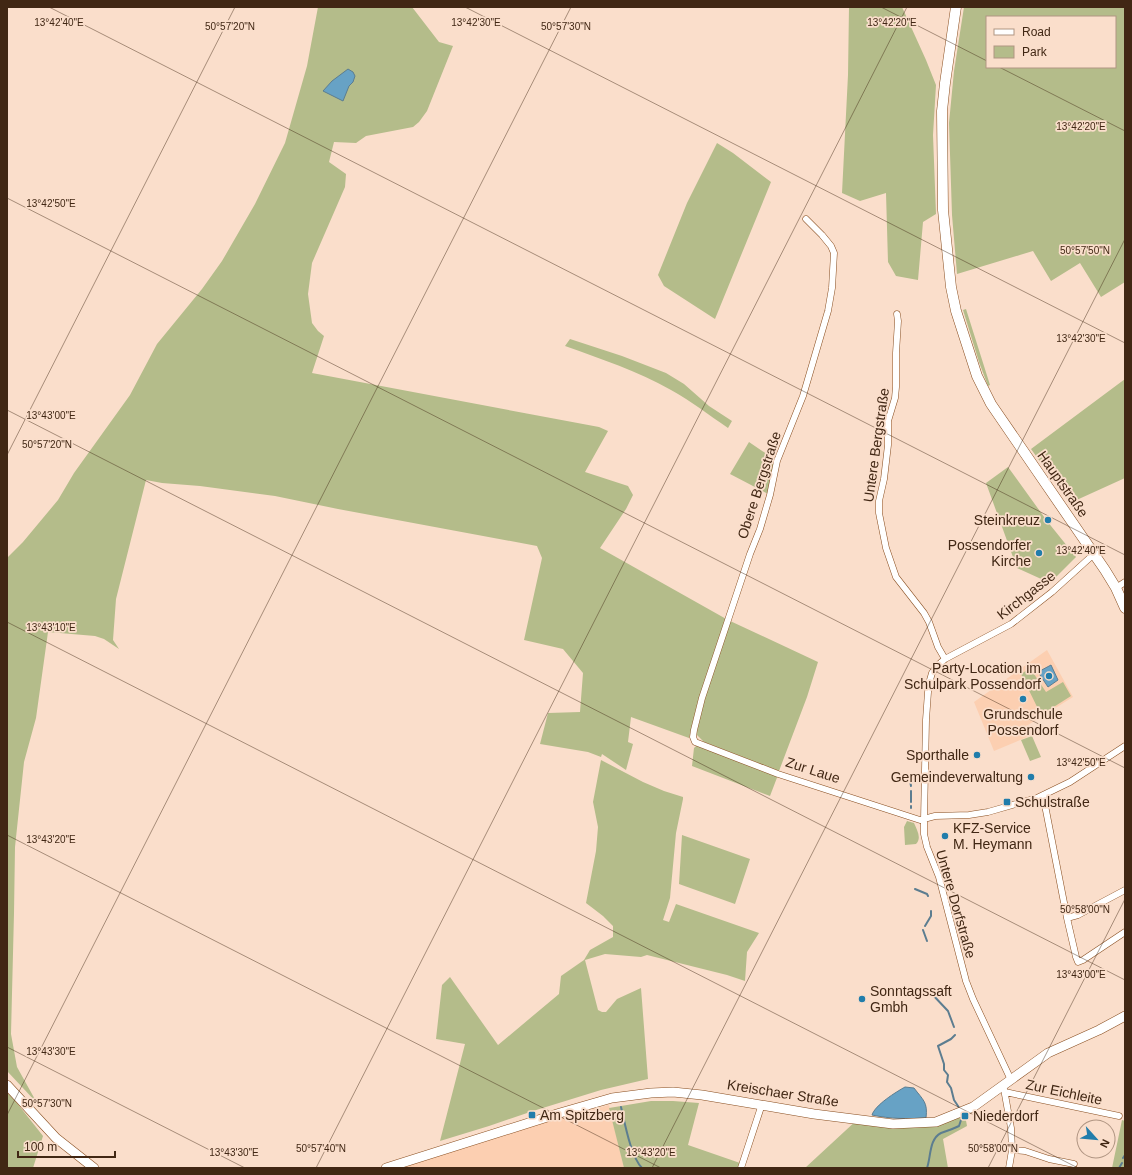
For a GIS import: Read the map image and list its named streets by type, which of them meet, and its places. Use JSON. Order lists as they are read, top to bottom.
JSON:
{
  "streets": {
    "main road": ["Hauptstraße", "Kreischaer Straße"],
    "street": [
      "Untere Bergstraße",
      "Obere Bergstraße",
      "Kirchgasse",
      "Zur Laue",
      "Untere Dorfstraße",
      "Zur Eichleite"
    ]
  },
  "crossings": [
    ["Untere Bergstraße", "Kirchgasse"],
    ["Untere Bergstraße", "Untere Dorfstraße"],
    ["Hauptstraße", "Kirchgasse"],
    ["Obere Bergstraße", "Zur Laue"],
    ["Kirchgasse", "Untere Dorfstraße"],
    ["Zur Laue", "Untere Dorfstraße"],
    ["Untere Dorfstraße", "Zur Eichleite"],
    ["Untere Dorfstraße", "Kreischaer Straße"],
    ["Zur Eichleite", "Kreischaer Straße"]
  ],
  "places": {
    "other": [
      "Steinkreuz",
      "Possendorfer Kirche",
      "Party-Location im Schulpark Possendorf",
      "Grundschule Possendorf",
      "Sporthalle",
      "Gemeindeverwaltung",
      "KFZ-Service M. Heymann",
      "Sonntagssaft Gmbh"
    ],
    "transit": ["Schulstraße", "Am Spitzberg", "Niederdorf"]
  },
  "legend": ["Road", "Park"],
  "scale_bar": "100 m",
  "north": "bottom right",
  "coordinates": [
    "13°42'40\"E",
    "13°42'30\"E",
    "13°42'20\"E",
    "50°57'20\"N",
    "50°57'30\"N",
    "13°42'50\"E",
    "50°57'50\"N",
    "13°43'00\"E",
    "13°43'10\"E",
    "13°43'20\"E",
    "50°58'00\"N",
    "13°43'30\"E",
    "50°57'40\"N"
  ]
}
